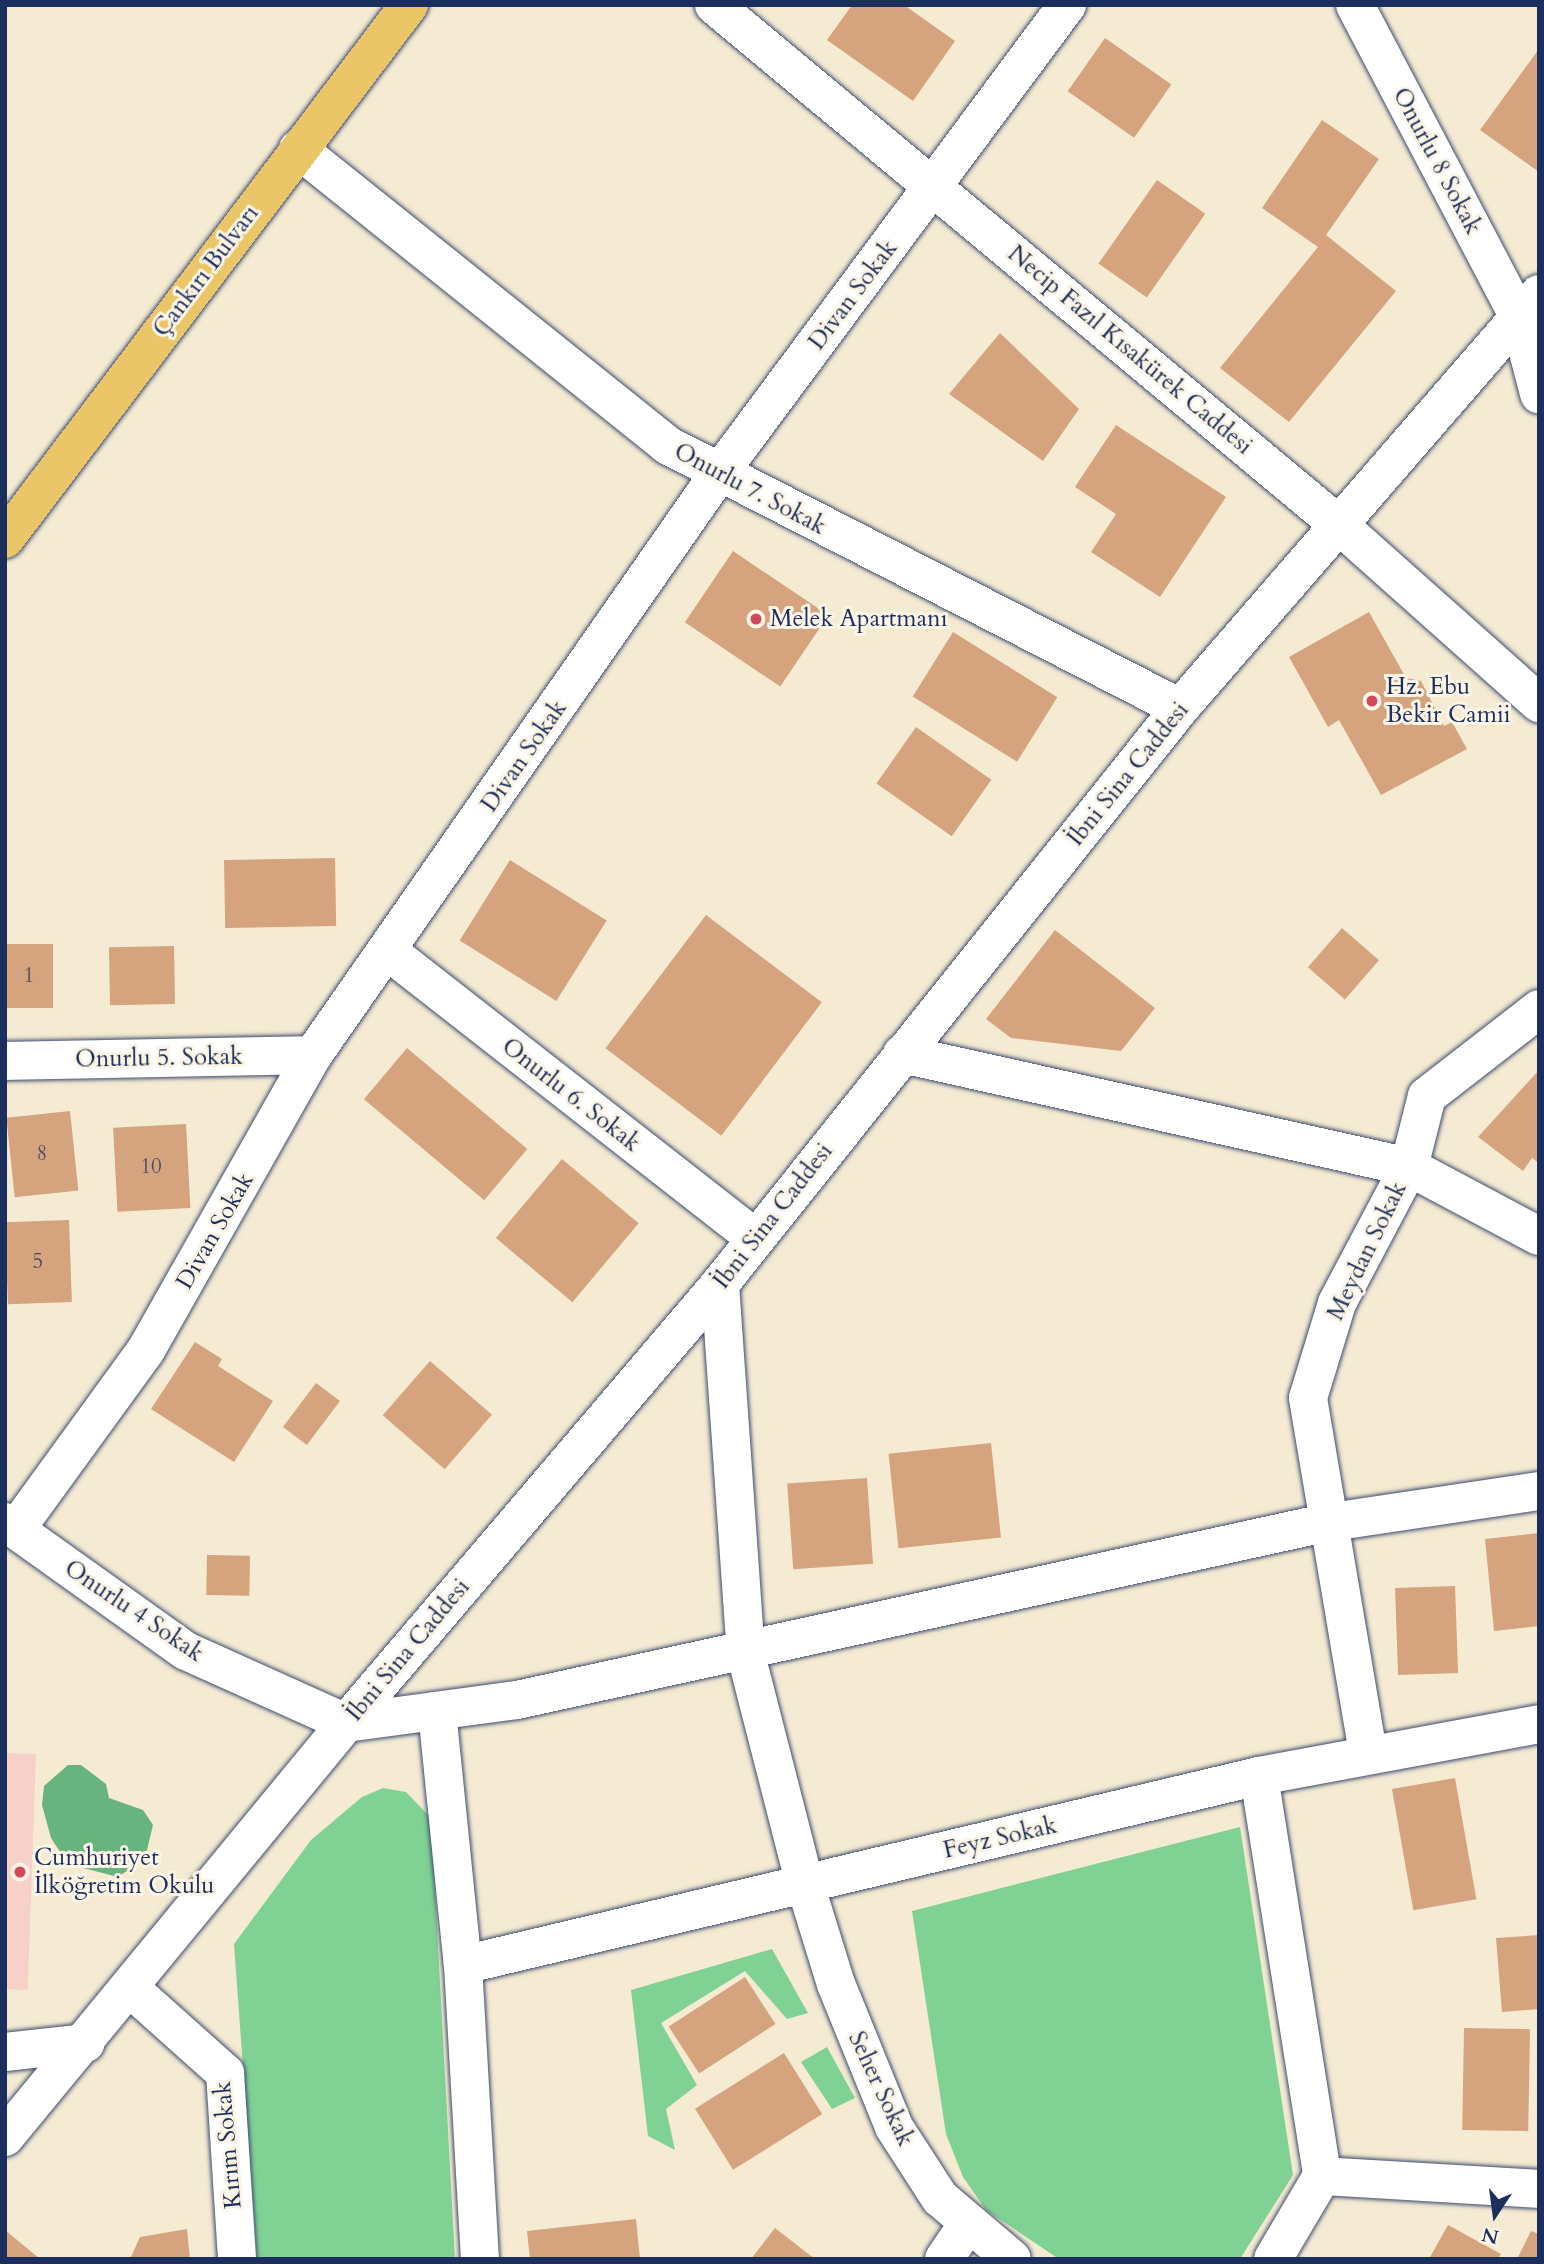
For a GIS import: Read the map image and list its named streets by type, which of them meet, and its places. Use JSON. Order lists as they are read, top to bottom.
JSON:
{
  "streets": {
    "main road": ["Çankırı Bulvarı"],
    "street": [
      "Onurlu 8 Sokak",
      "Divan Sokak",
      "Necip Fazıl Kısakürek Caddesi",
      "Onurlu 7. Sokak",
      "İbni Sina Caddesi",
      "Onurlu 5. Sokak",
      "Onurlu 6. Sokak",
      "Meydan Sokak",
      "Onurlu 4 Sokak",
      "Feyz Sokak",
      "Seher Sokak",
      "Kırım Sokak"
    ]
  },
  "crossings": [
    ["Onurlu 8 Sokak", "İbni Sina Caddesi"],
    ["Çankırı Bulvarı", "Onurlu 7. Sokak"],
    ["Divan Sokak", "Necip Fazıl Kısakürek Caddesi"],
    ["Divan Sokak", "Onurlu 7. Sokak"],
    ["Divan Sokak", "Onurlu 5. Sokak"],
    ["Divan Sokak", "Onurlu 6. Sokak"],
    ["Divan Sokak", "Onurlu 4 Sokak"],
    ["Necip Fazıl Kısakürek Caddesi", "İbni Sina Caddesi"],
    ["Onurlu 7. Sokak", "İbni Sina Caddesi"],
    ["İbni Sina Caddesi", "Onurlu 6. Sokak"],
    ["İbni Sina Caddesi", "Onurlu 4 Sokak"],
    ["İbni Sina Caddesi", "Seher Sokak"],
    ["İbni Sina Caddesi", "Kırım Sokak"],
    ["Meydan Sokak", "Feyz Sokak"],
    ["Feyz Sokak", "Seher Sokak"]
  ],
  "places": ["Melek Apartmanı", "Hz. Ebu Bekir Camii", "Cumhuriyet İlköğretim Okulu"],
  "house_numbers": [
    "1",
    "8",
    "10",
    "5"
  ],
  "north": "bottom"
}
